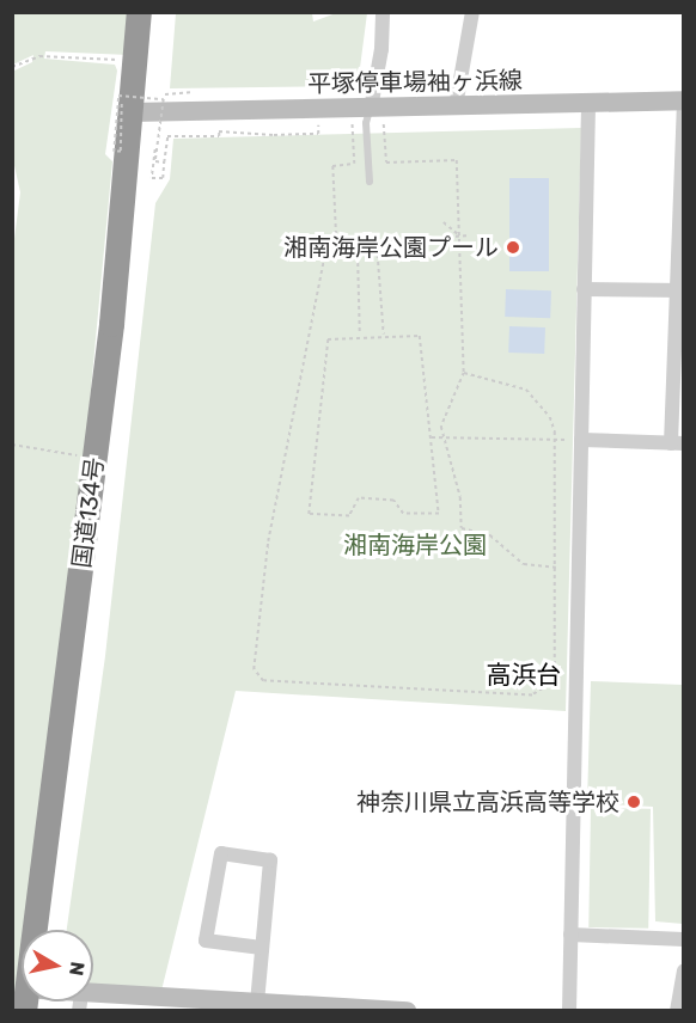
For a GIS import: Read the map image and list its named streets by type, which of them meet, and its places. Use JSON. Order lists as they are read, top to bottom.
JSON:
{
  "streets": {
    "highway": ["国道134号"],
    "main road": ["平塚停車場袖ヶ浜線"]
  },
  "crossings": [
    ["平塚停車場袖ヶ浜線", "国道134号"]
  ],
  "districts": ["高浜台"],
  "parks": ["湘南海岸公園"],
  "places": ["湘南海岸公園プール", "神奈川県立高浜高等学校"],
  "north": "right"
}
